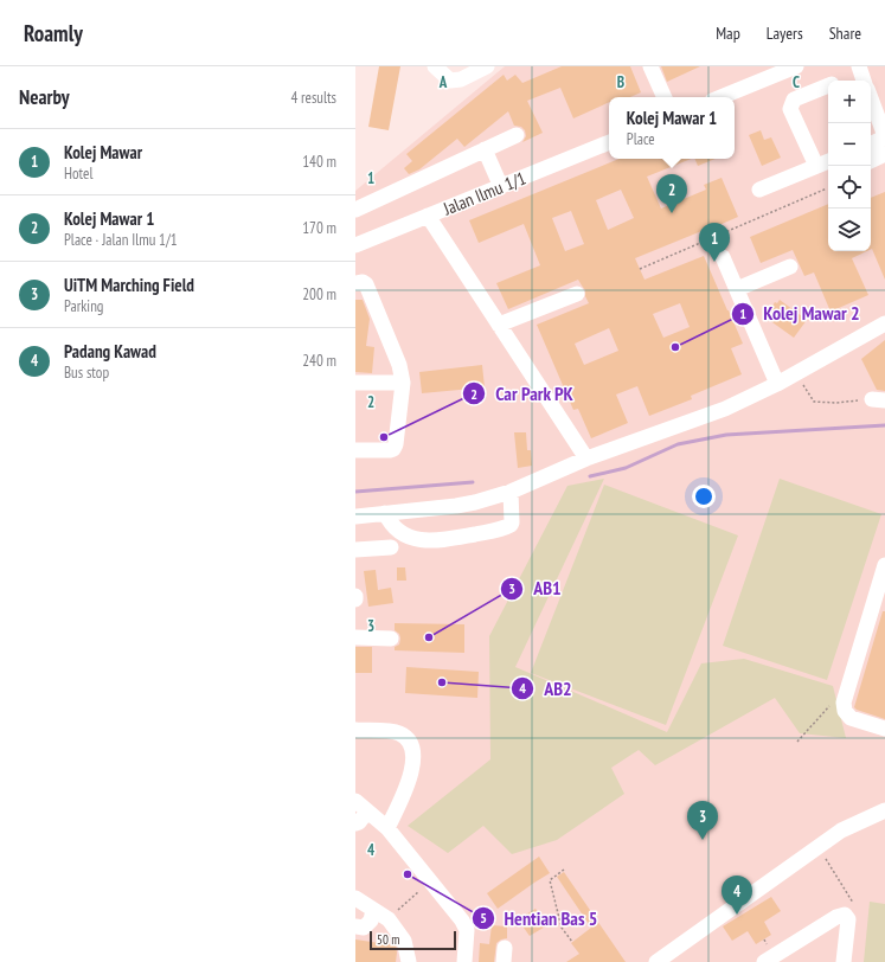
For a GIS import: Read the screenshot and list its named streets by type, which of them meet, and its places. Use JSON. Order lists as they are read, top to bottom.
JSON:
{
  "streets": {
    "street": ["Jalan Ilmu 1/1"]
  },
  "places": [
    "Kolej Mawar 2",
    "Car Park PK",
    "AB1",
    "AB2",
    "Hentian Bas 5"
  ],
  "scale_bar": "50 m",
  "page": {
    "header": "Roamly",
    "nav": ["Map", "Layers", "Share"],
    "heading": ["Nearby", "4 results"],
    "map_buttons": ["+", "−"],
    "popup": ["Kolej Mawar 1", "Place"],
    "list": [
      {
        "mark": "1",
        "name": "Kolej Mawar",
        "note": "Hotel",
        "value": "140 m"
      },
      {
        "mark": "2",
        "name": "Kolej Mawar 1",
        "note": "Place · Jalan Ilmu 1/1",
        "value": "170 m"
      },
      {
        "mark": "3",
        "name": "UiTM Marching Field",
        "note": "Parking",
        "value": "200 m"
      },
      {
        "mark": "4",
        "name": "Padang Kawad",
        "note": "Bus stop",
        "value": "240 m"
      }
    ],
    "pins": [
      "2",
      "1",
      "3",
      "4"
    ],
    "scale": "50 m"
  },
  "grid": {
    "columns": ["A", "B", "C"],
    "rows": [
      "1",
      "2",
      "3",
      "4"
    ]
  }
}
